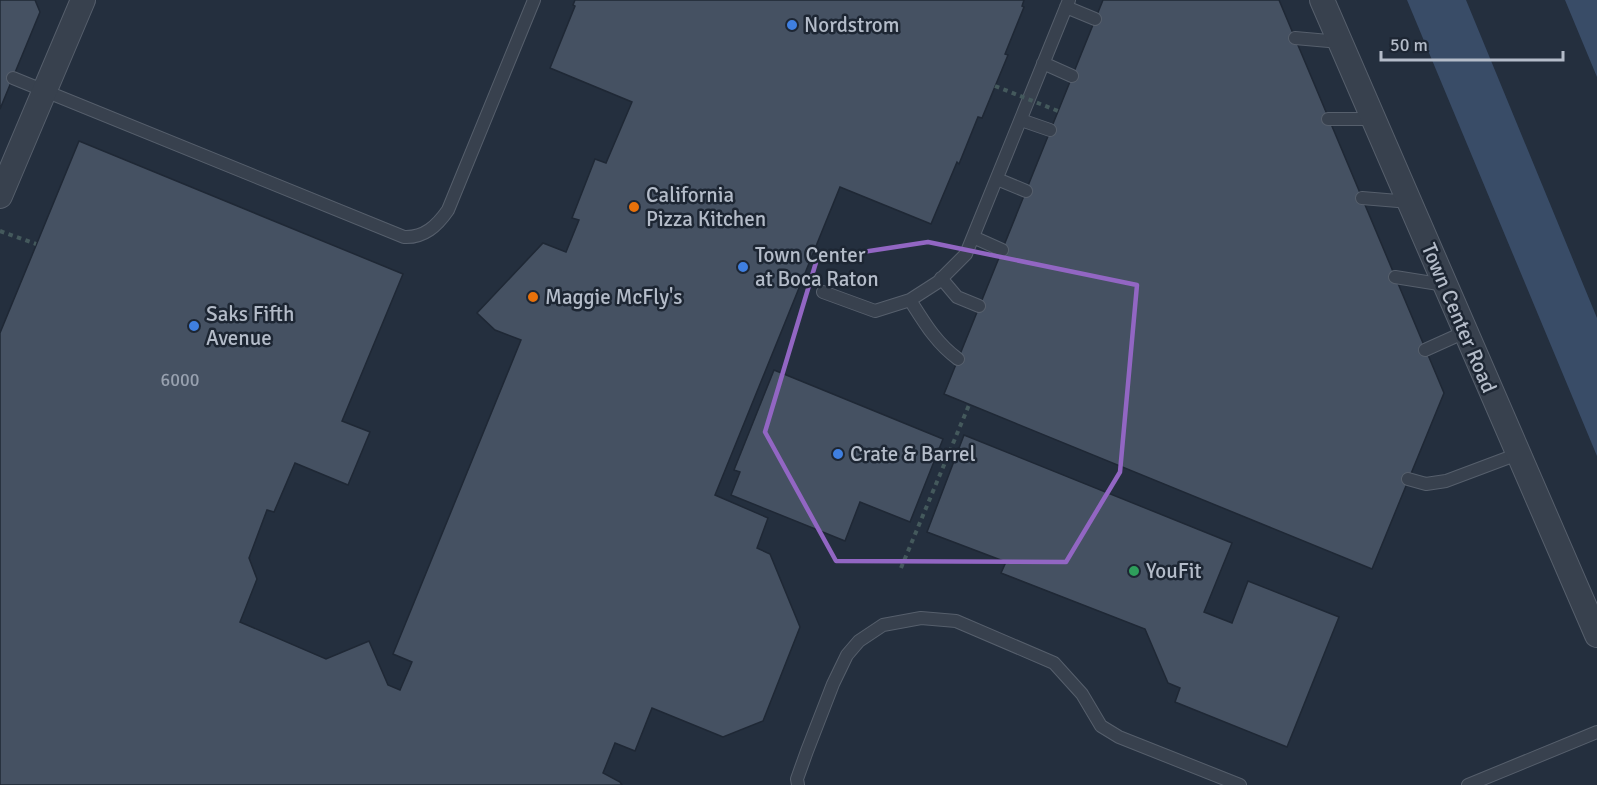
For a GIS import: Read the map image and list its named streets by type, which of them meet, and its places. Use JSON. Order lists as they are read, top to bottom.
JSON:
{
  "streets": {
    "street": ["Town Center Road"]
  },
  "places": [
    "Nordstrom",
    "California Pizza Kitchen",
    "Town Center at Boca Raton",
    "Maggie McFly's",
    "Saks Fifth Avenue",
    "Crate & Barrel",
    "YouFit"
  ],
  "house_numbers": ["6000"],
  "scale_bar": "50 m"
}
